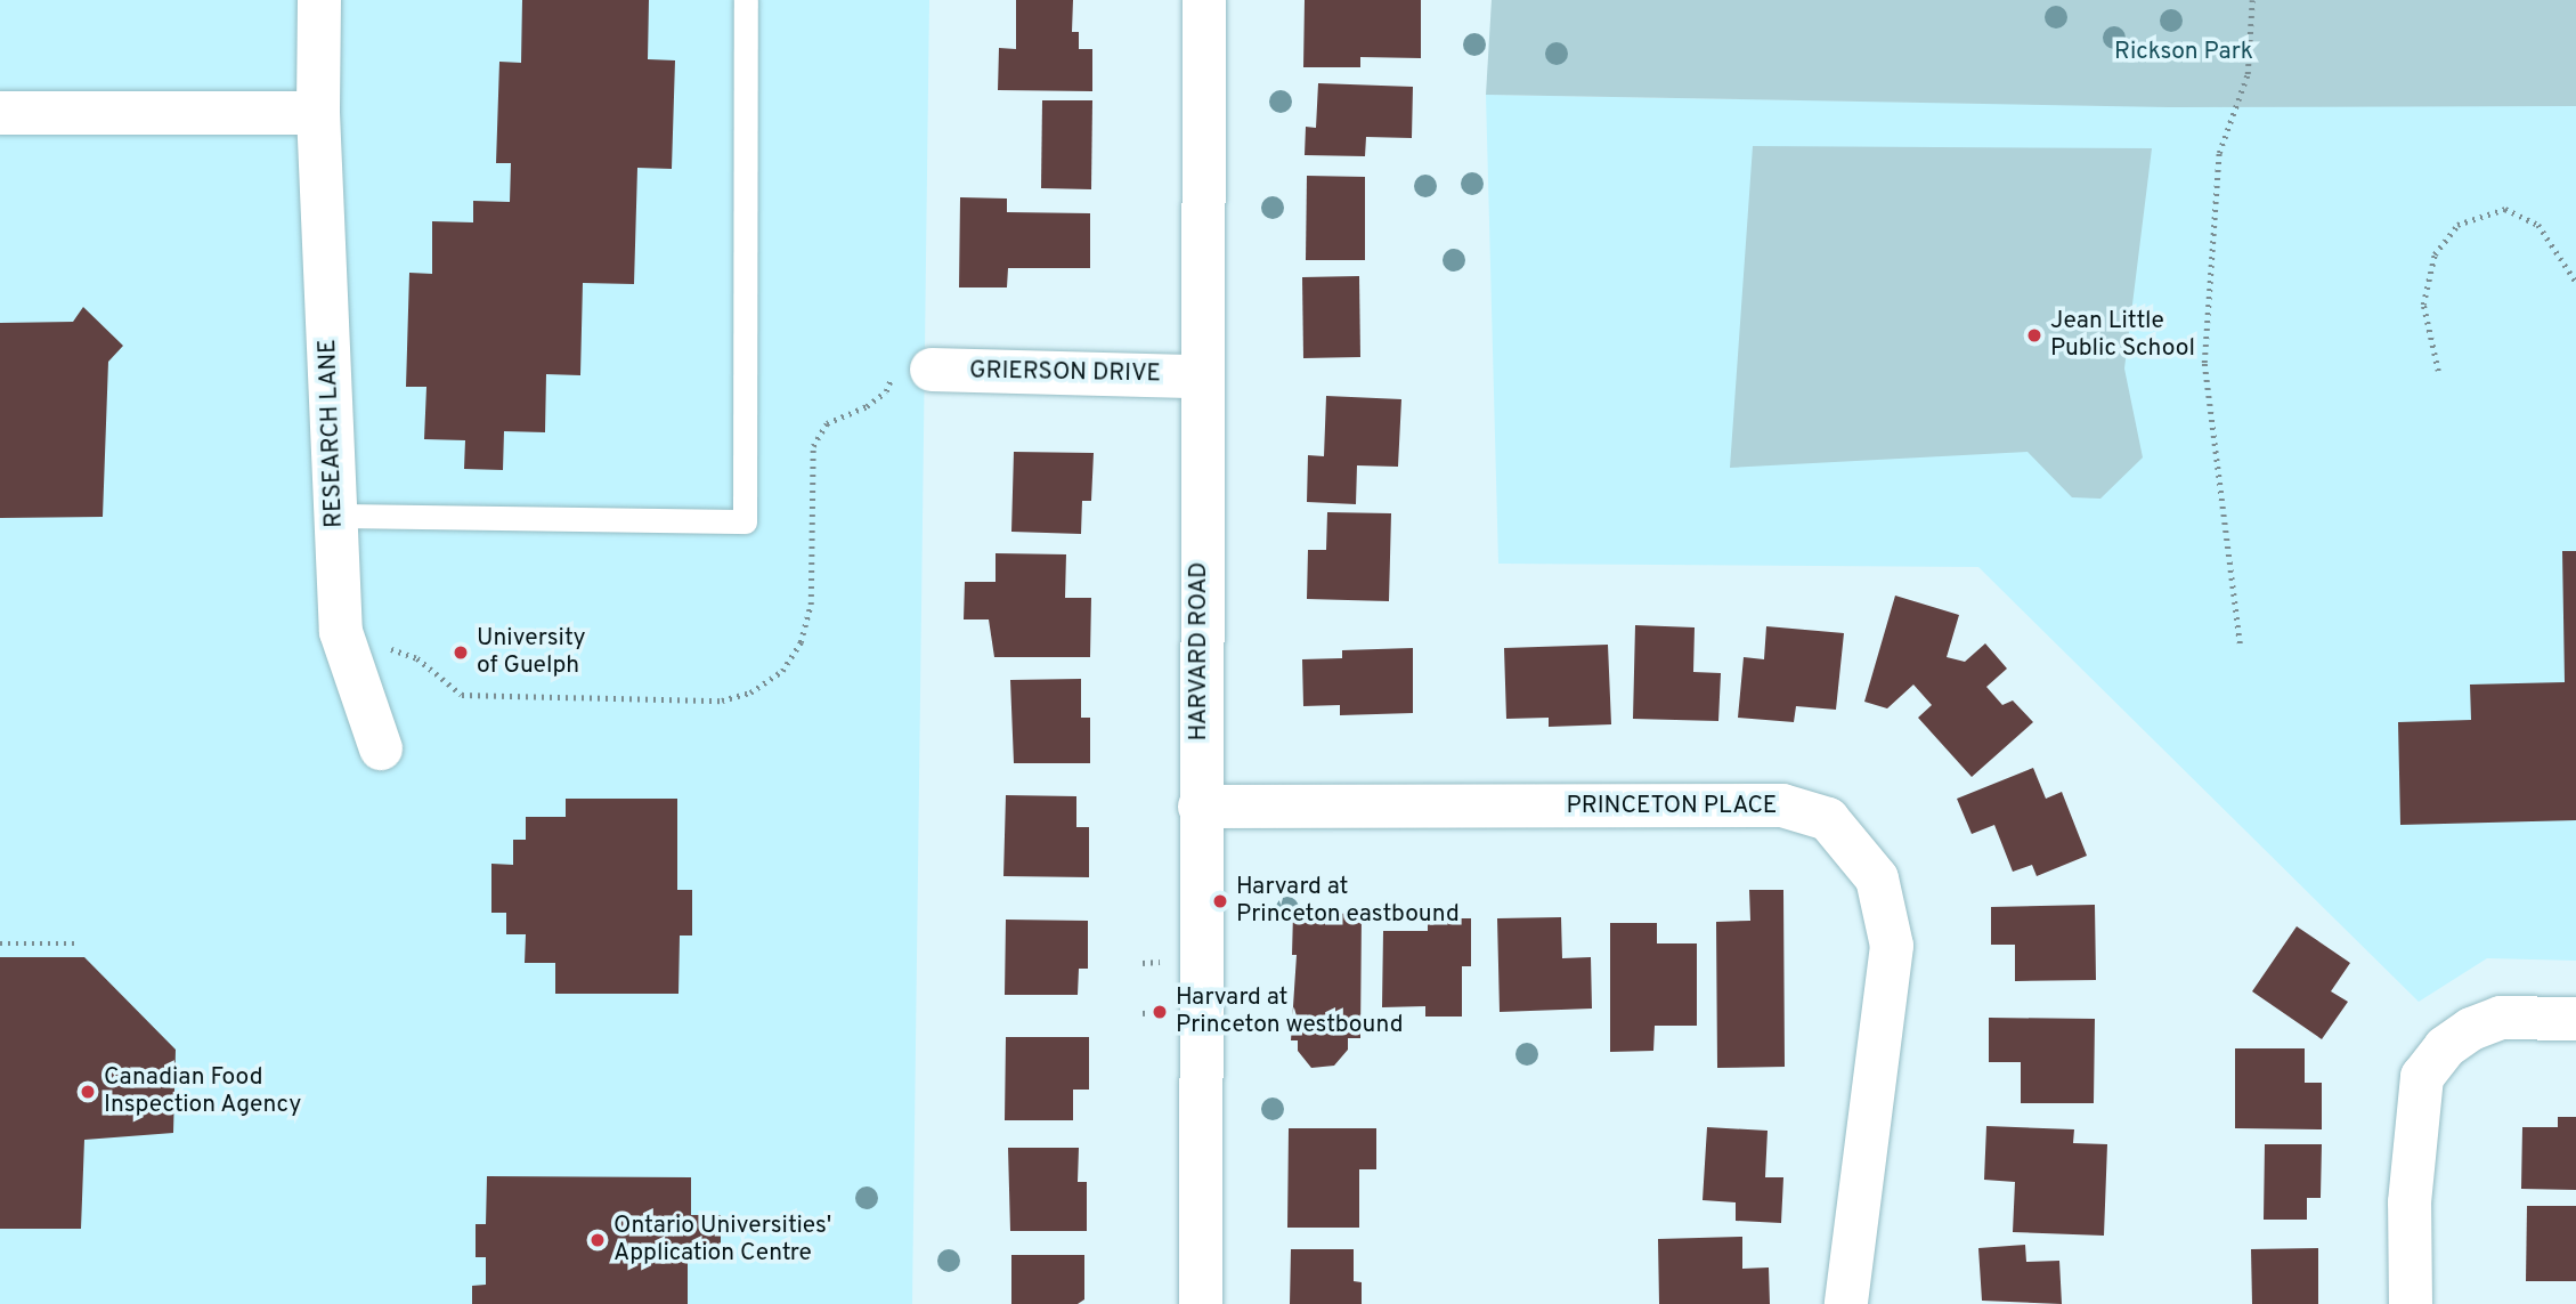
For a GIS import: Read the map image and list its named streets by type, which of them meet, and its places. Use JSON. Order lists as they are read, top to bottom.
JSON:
{
  "streets": {
    "street": [
      "GRIERSON DRIVE",
      "RESEARCH LANE",
      "HARVARD ROAD",
      "PRINCETON PLACE"
    ]
  },
  "crossings": [
    ["GRIERSON DRIVE", "HARVARD ROAD"],
    ["HARVARD ROAD", "PRINCETON PLACE"]
  ],
  "parks": ["Rickson Park"],
  "places": [
    "Jean Little Public School",
    "University of Guelph",
    "Harvard at Princeton eastbound",
    "Harvard at Princeton westbound",
    "Canadian Food Inspection Agency",
    "Ontario Universities' Application Centre"
  ]
}
